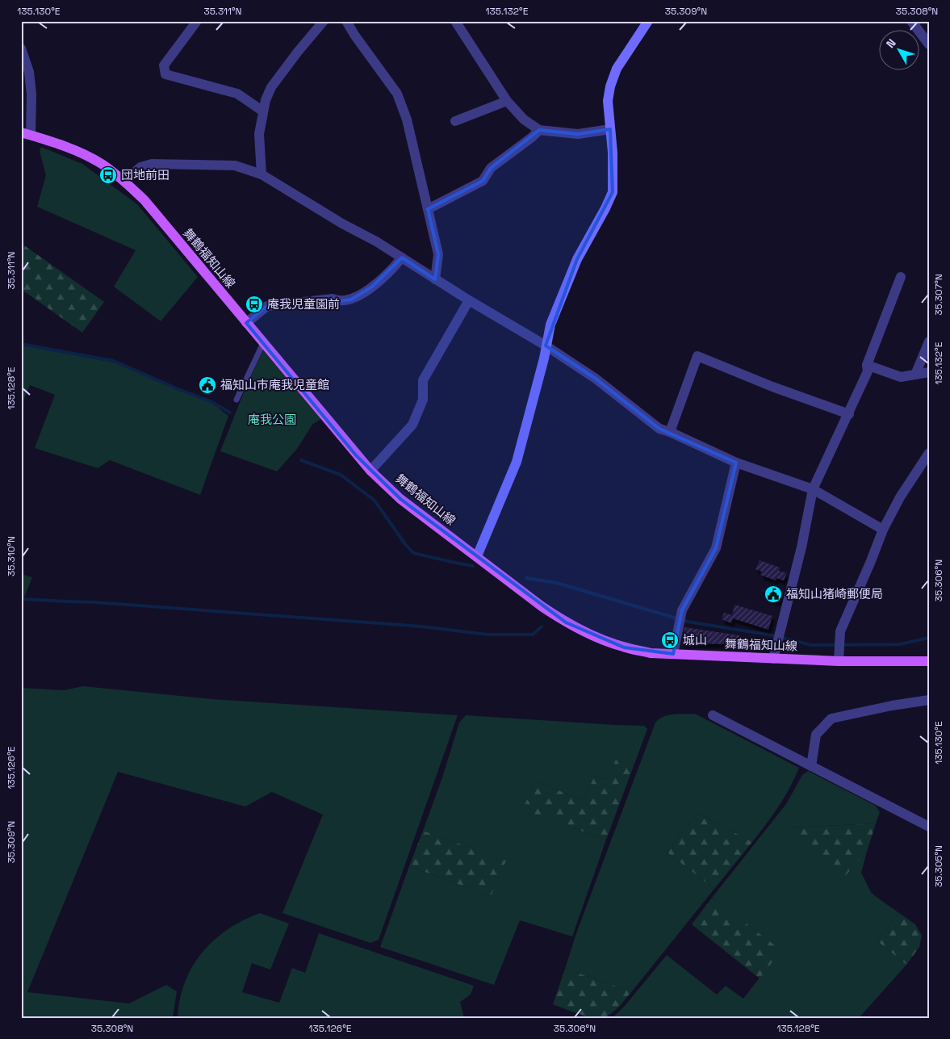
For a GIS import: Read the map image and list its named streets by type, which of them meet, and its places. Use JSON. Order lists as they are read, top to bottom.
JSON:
{
  "streets": {
    "main road": ["舞鶴福知山線"]
  },
  "parks": ["庵我公園"],
  "places": {
    "bus stop": ["団地前田", "庵我児童園前", "城山"],
    "public building": ["福知山市庵我児童館", "福知山猪崎郵便局"]
  },
  "north": "top left",
  "coordinates": [
    "135.130°E",
    "35.311°N",
    "135.132°E",
    "35.309°N",
    "35.308°N",
    "35.307°N",
    "135.128°E",
    "35.310°N",
    "35.306°N",
    "135.126°E",
    "35.305°N"
  ]
}
